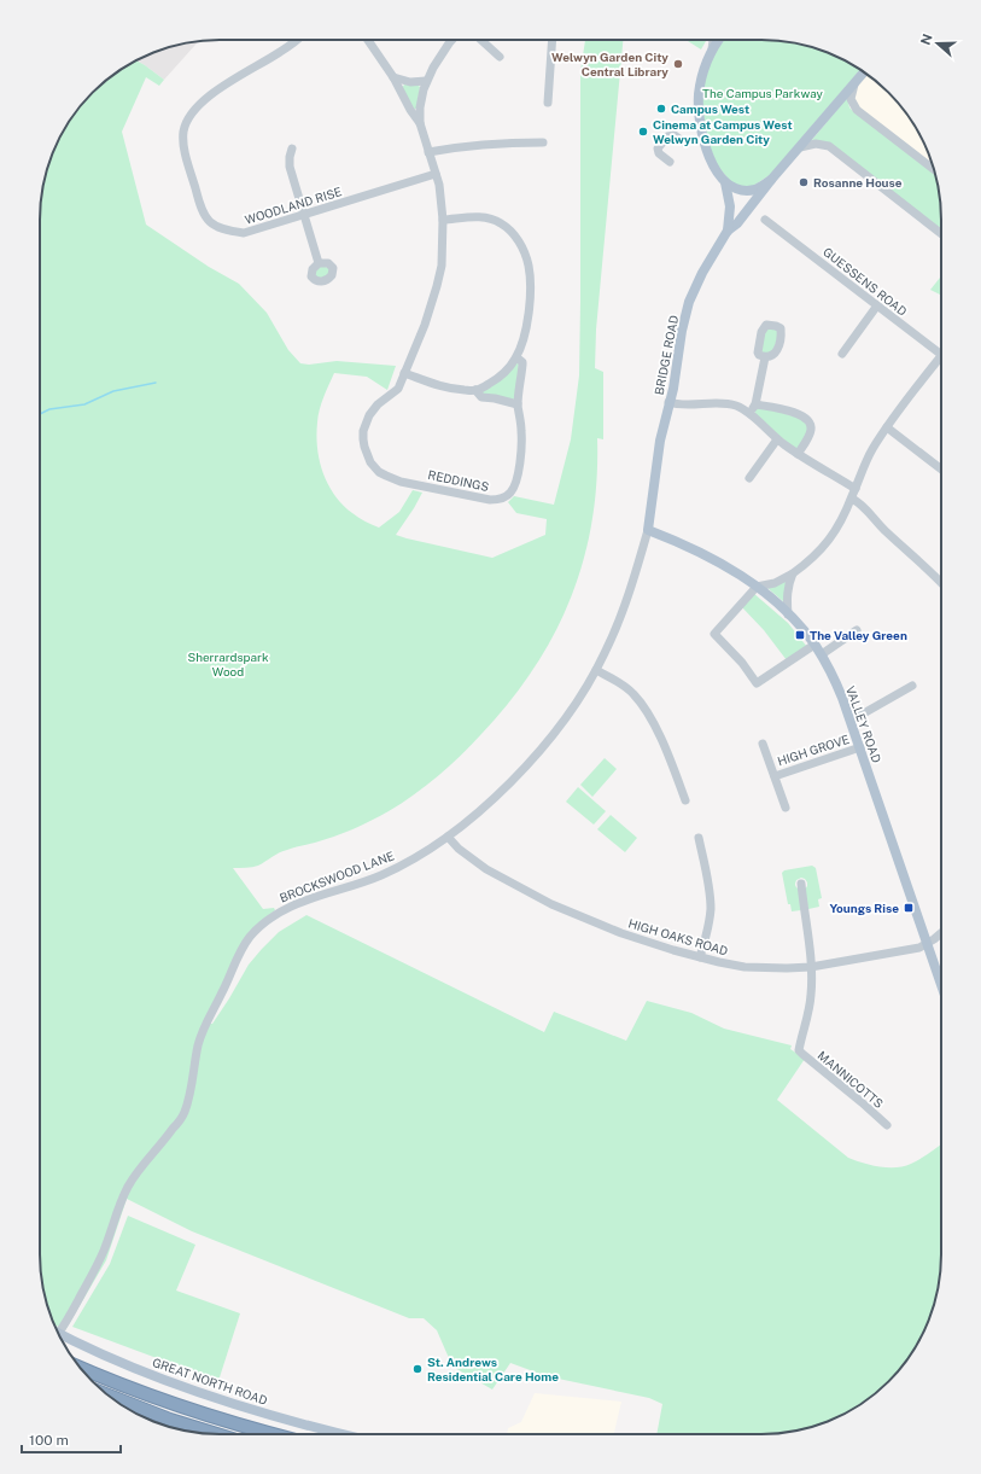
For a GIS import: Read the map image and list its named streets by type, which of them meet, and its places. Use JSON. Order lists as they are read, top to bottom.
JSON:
{
  "streets": {
    "main road": ["BRIDGE ROAD", "VALLEY ROAD", "GREAT NORTH ROAD"],
    "street": [
      "WOODLAND RISE",
      "GUESSENS ROAD",
      "REDDINGS",
      "HIGH GROVE",
      "BROCKSWOOD LANE",
      "HIGH OAKS ROAD",
      "MANNICOTTS"
    ]
  },
  "crossings": [
    ["WOODLAND RISE", "REDDINGS"],
    ["BRIDGE ROAD", "VALLEY ROAD"],
    ["BRIDGE ROAD", "BROCKSWOOD LANE"],
    ["VALLEY ROAD", "HIGH GROVE"],
    ["VALLEY ROAD", "BROCKSWOOD LANE"],
    ["VALLEY ROAD", "HIGH OAKS ROAD"],
    ["BROCKSWOOD LANE", "HIGH OAKS ROAD"],
    ["BROCKSWOOD LANE", "GREAT NORTH ROAD"],
    ["HIGH OAKS ROAD", "MANNICOTTS"]
  ],
  "parks": ["The Campus Parkway", "Sherrardspark Wood"],
  "places": {
    "other": [
      "Welwyn Garden City Central Library",
      "Campus West",
      "Cinema at Campus West Welwyn Garden City",
      "Rosanne House",
      "St. Andrews Residential Care Home"
    ],
    "transit": ["The Valley Green", "Youngs Rise"]
  },
  "scale_bar": "100 m",
  "north": "left"
}
